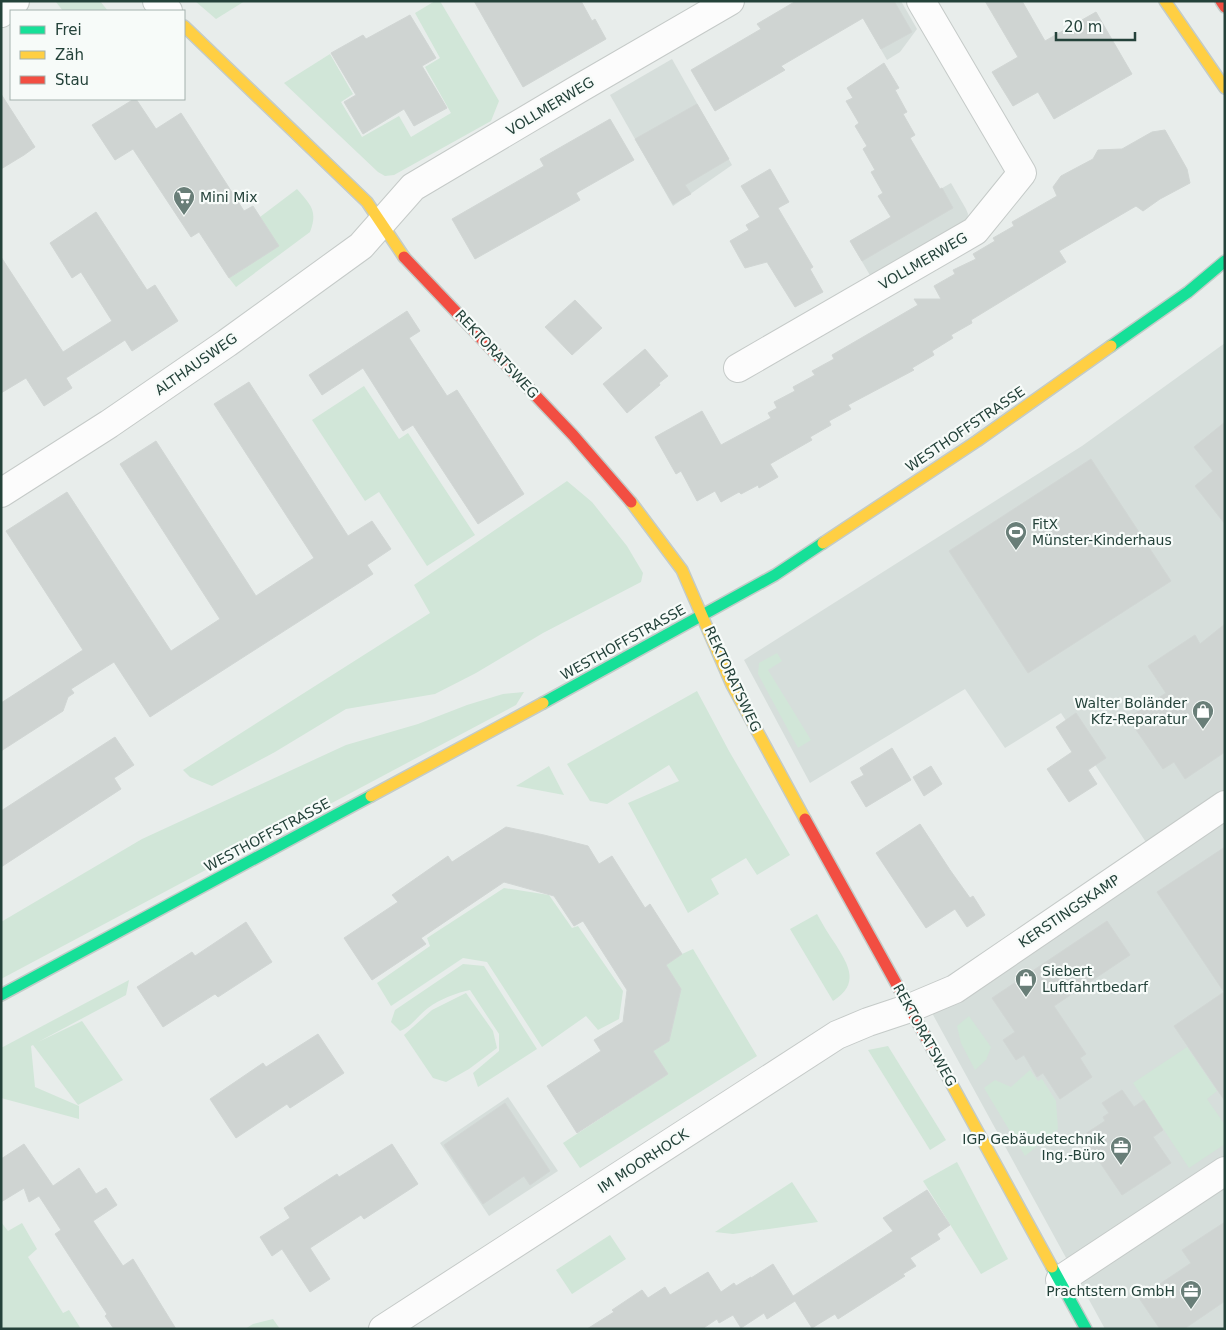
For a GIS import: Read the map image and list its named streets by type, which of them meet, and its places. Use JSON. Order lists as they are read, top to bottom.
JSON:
{
  "streets": {
    "street": [
      "VOLLMERWEG",
      "REKTORATSWEG",
      "ALTHAUSWEG",
      "WESTHOFFSTRASSE",
      "KERSTINGSKAMP",
      "IM MOORHOCK"
    ]
  },
  "crossings": [
    ["VOLLMERWEG", "REKTORATSWEG"],
    ["VOLLMERWEG", "ALTHAUSWEG"],
    ["REKTORATSWEG", "ALTHAUSWEG"],
    ["REKTORATSWEG", "WESTHOFFSTRASSE"],
    ["REKTORATSWEG", "KERSTINGSKAMP"],
    ["REKTORATSWEG", "IM MOORHOCK"],
    ["KERSTINGSKAMP", "IM MOORHOCK"]
  ],
  "places": {
    "supermarket": ["Mini Mix"],
    "sports": ["FitX Münster-Kinderhaus"],
    "shop": ["Walter Boländer Kfz-Reparatur", "Siebert Luftfahrtbedarf"],
    "office": ["IGP Gebäudetechnik Ing.-Büro", "Prachtstern GmbH"]
  },
  "legend": ["Frei", "Zäh", "Stau"],
  "scale_bar": "20 m"
}
